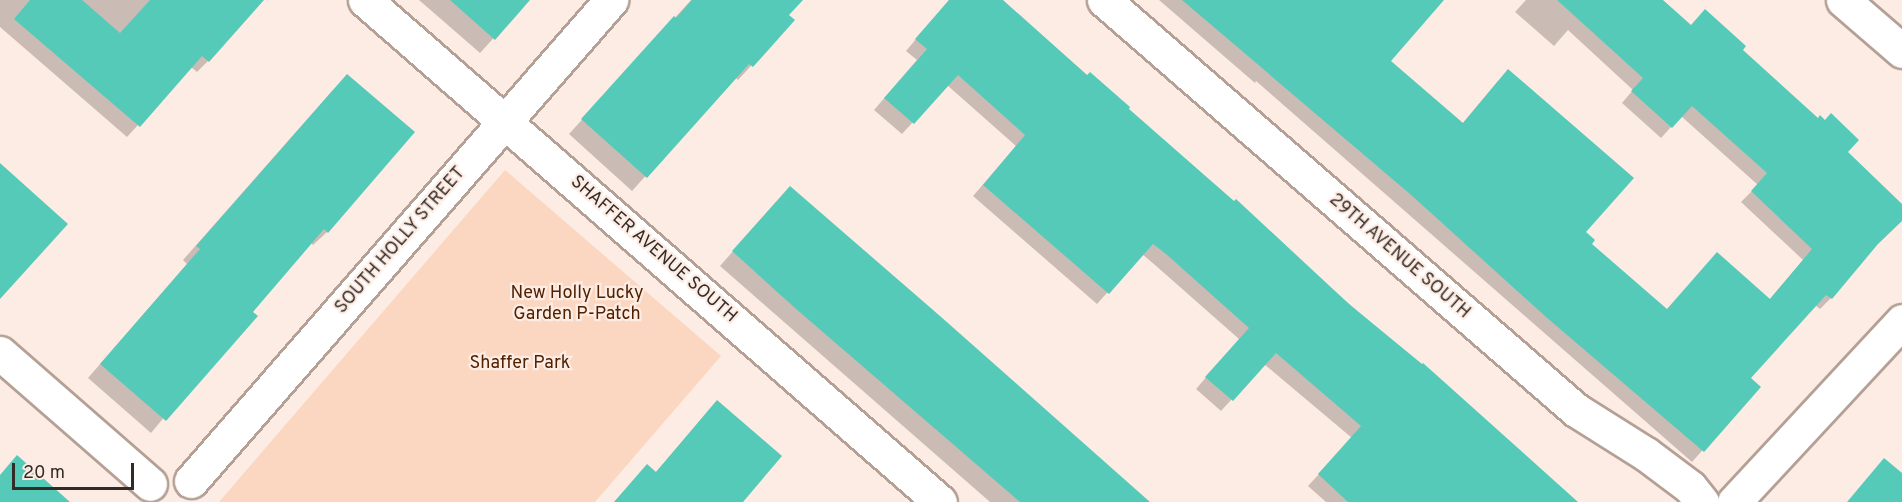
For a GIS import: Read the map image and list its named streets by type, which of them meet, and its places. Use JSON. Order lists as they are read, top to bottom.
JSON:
{
  "streets": {
    "street": ["SOUTH HOLLY STREET", "SHAFFER AVENUE SOUTH", "29TH AVENUE SOUTH"]
  },
  "crossings": [
    ["SOUTH HOLLY STREET", "SHAFFER AVENUE SOUTH"]
  ],
  "parks": ["New Holly Lucky Garden P-Patch", "Shaffer Park"],
  "scale_bar": "20 m"
}
